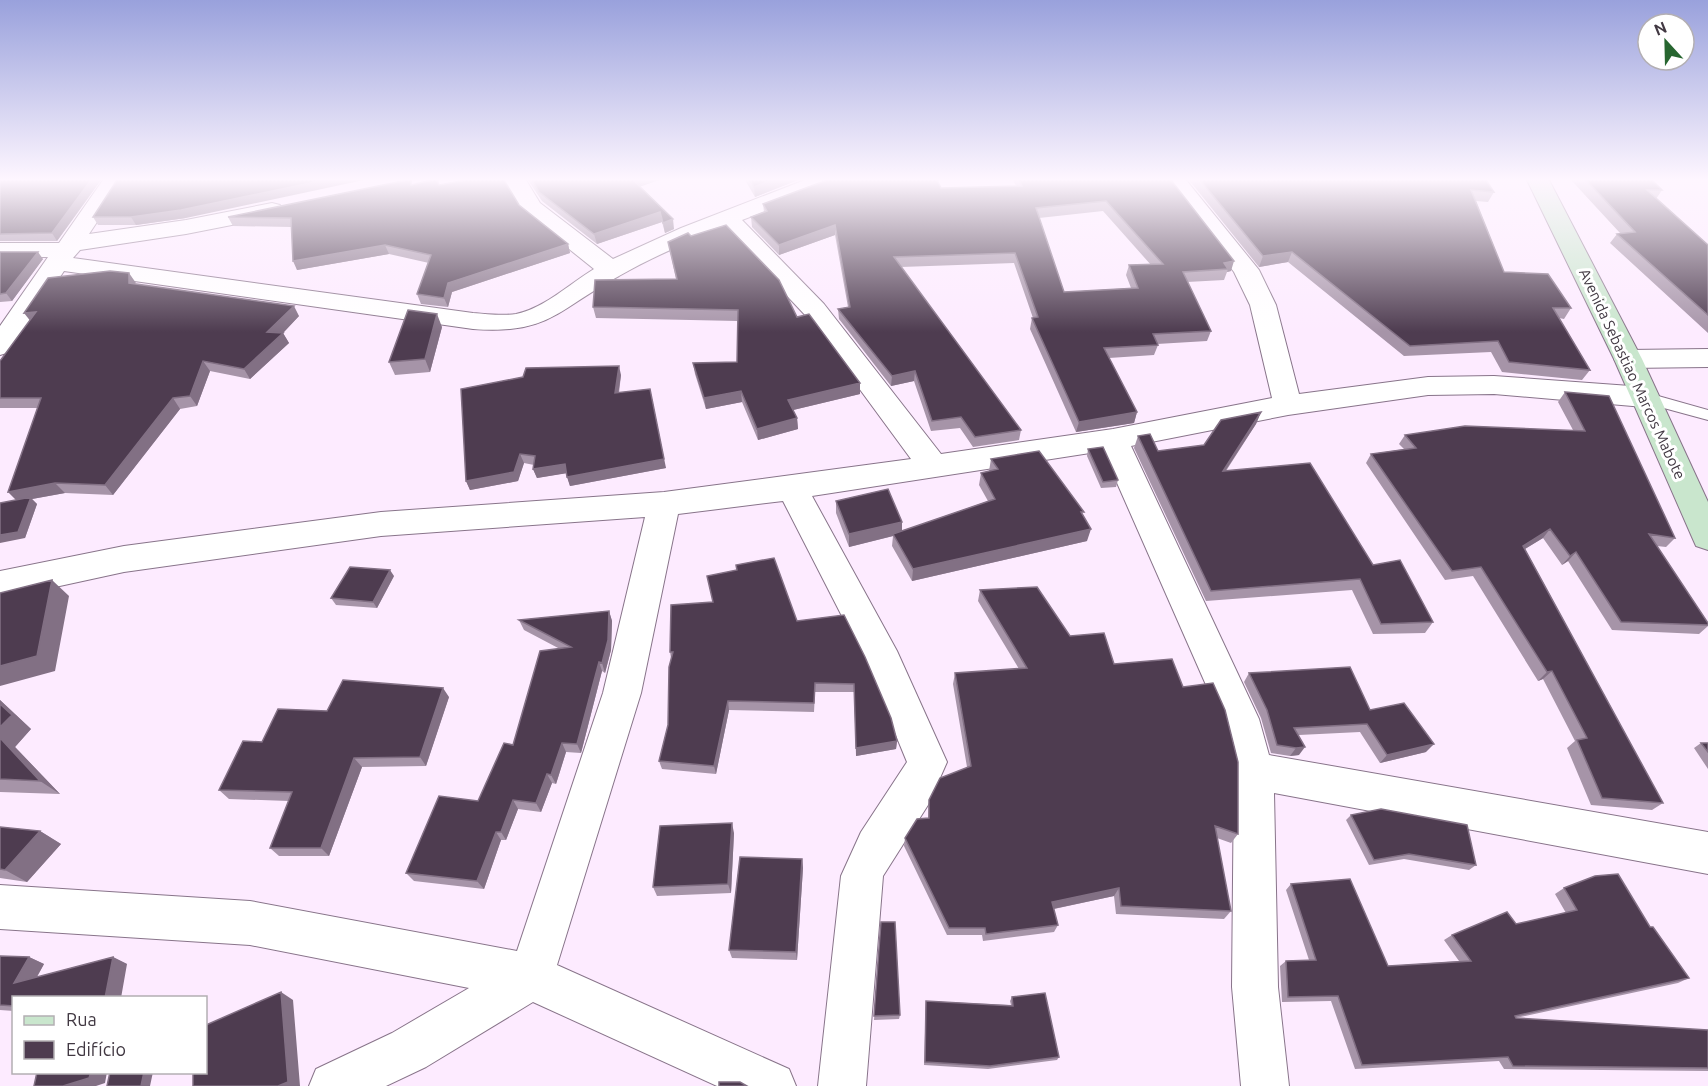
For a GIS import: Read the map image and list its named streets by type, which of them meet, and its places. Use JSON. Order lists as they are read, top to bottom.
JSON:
{
  "streets": {
    "main road": ["Avenida Sebastiao Marcos Mabote"]
  },
  "legend": ["Rua", "Edifício"],
  "north": "top"
}
